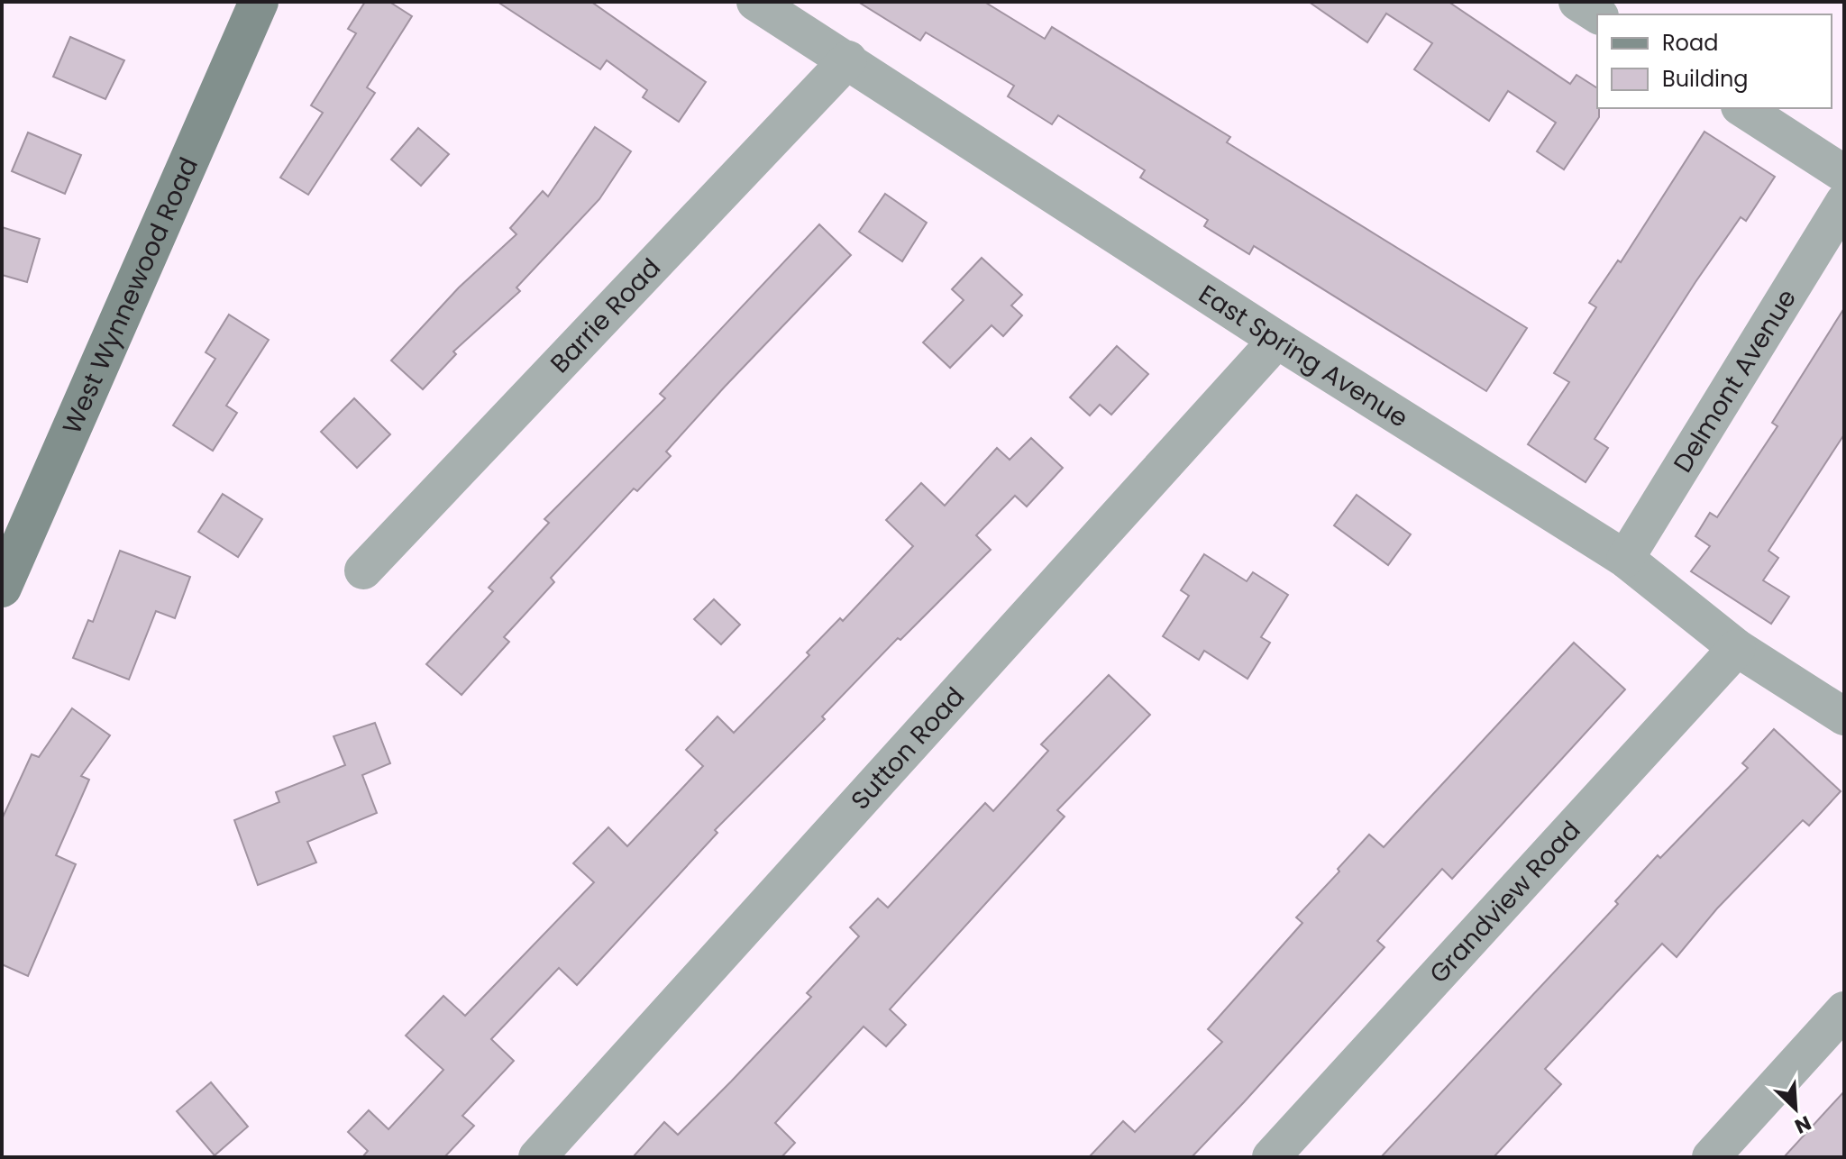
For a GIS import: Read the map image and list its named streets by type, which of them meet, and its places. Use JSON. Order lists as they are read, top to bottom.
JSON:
{
  "streets": {
    "main road": ["West Wynnewood Road"],
    "street": [
      "Barrie Road",
      "East Spring Avenue",
      "Delmont Avenue",
      "Sutton Road",
      "Grandview Road"
    ]
  },
  "crossings": [
    ["Barrie Road", "East Spring Avenue"],
    ["East Spring Avenue", "Delmont Avenue"],
    ["East Spring Avenue", "Sutton Road"],
    ["East Spring Avenue", "Grandview Road"]
  ],
  "legend": ["Road", "Building"],
  "north": "bottom right"
}
